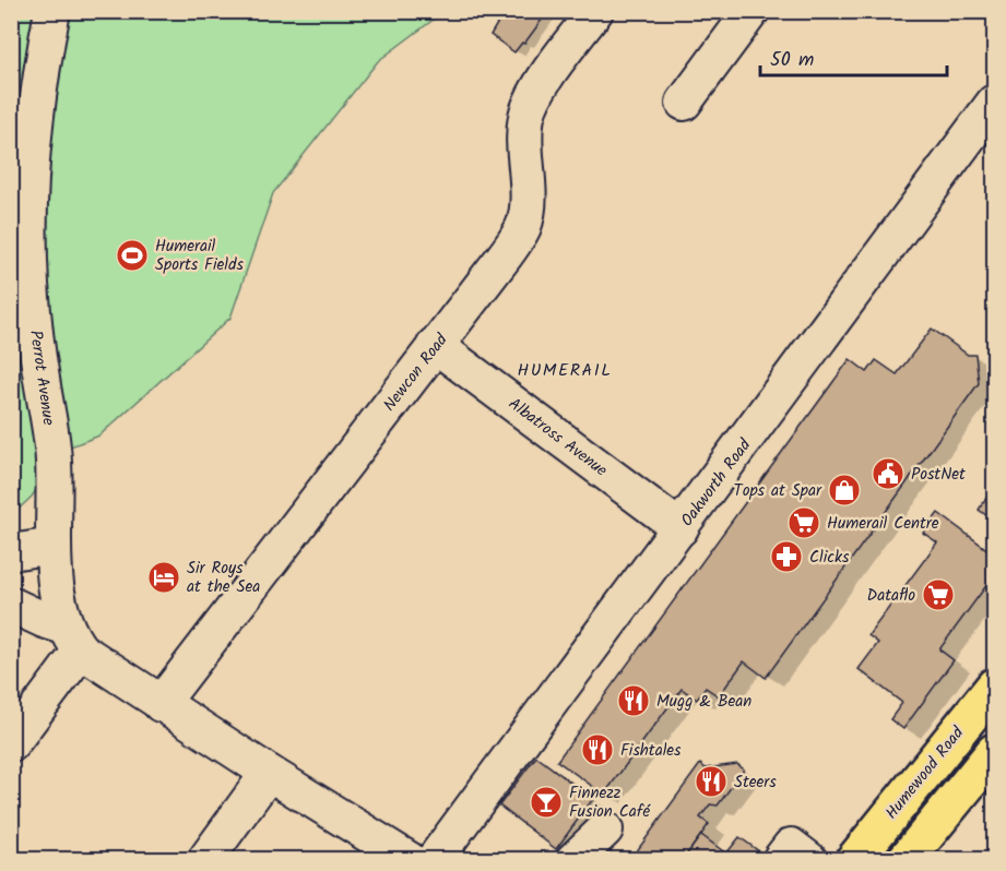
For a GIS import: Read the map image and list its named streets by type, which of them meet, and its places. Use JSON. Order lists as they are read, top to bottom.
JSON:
{
  "streets": {
    "main road": ["Humewood Road"],
    "street": [
      "Newcon Road",
      "Perrot Avenue",
      "Albatross Avenue",
      "Oakworth Road"
    ]
  },
  "crossings": [
    ["Newcon Road", "Albatross Avenue"],
    ["Albatross Avenue", "Oakworth Road"]
  ],
  "districts": ["HUMERAIL"],
  "places": {
    "sports": ["Humerail Sports Fields"],
    "public building": ["PostNet"],
    "shop": ["Tops at Spar"],
    "supermarket": ["Humerail Centre", "Dataflo"],
    "pharmacy": ["Clicks"],
    "hotel": ["Sir Roys at the Sea"],
    "restaurant": ["Mugg & Bean", "Fishtales", "Steers"],
    "bar": ["Finnezz Fusion Café"]
  },
  "scale_bar": "50 m"
}
